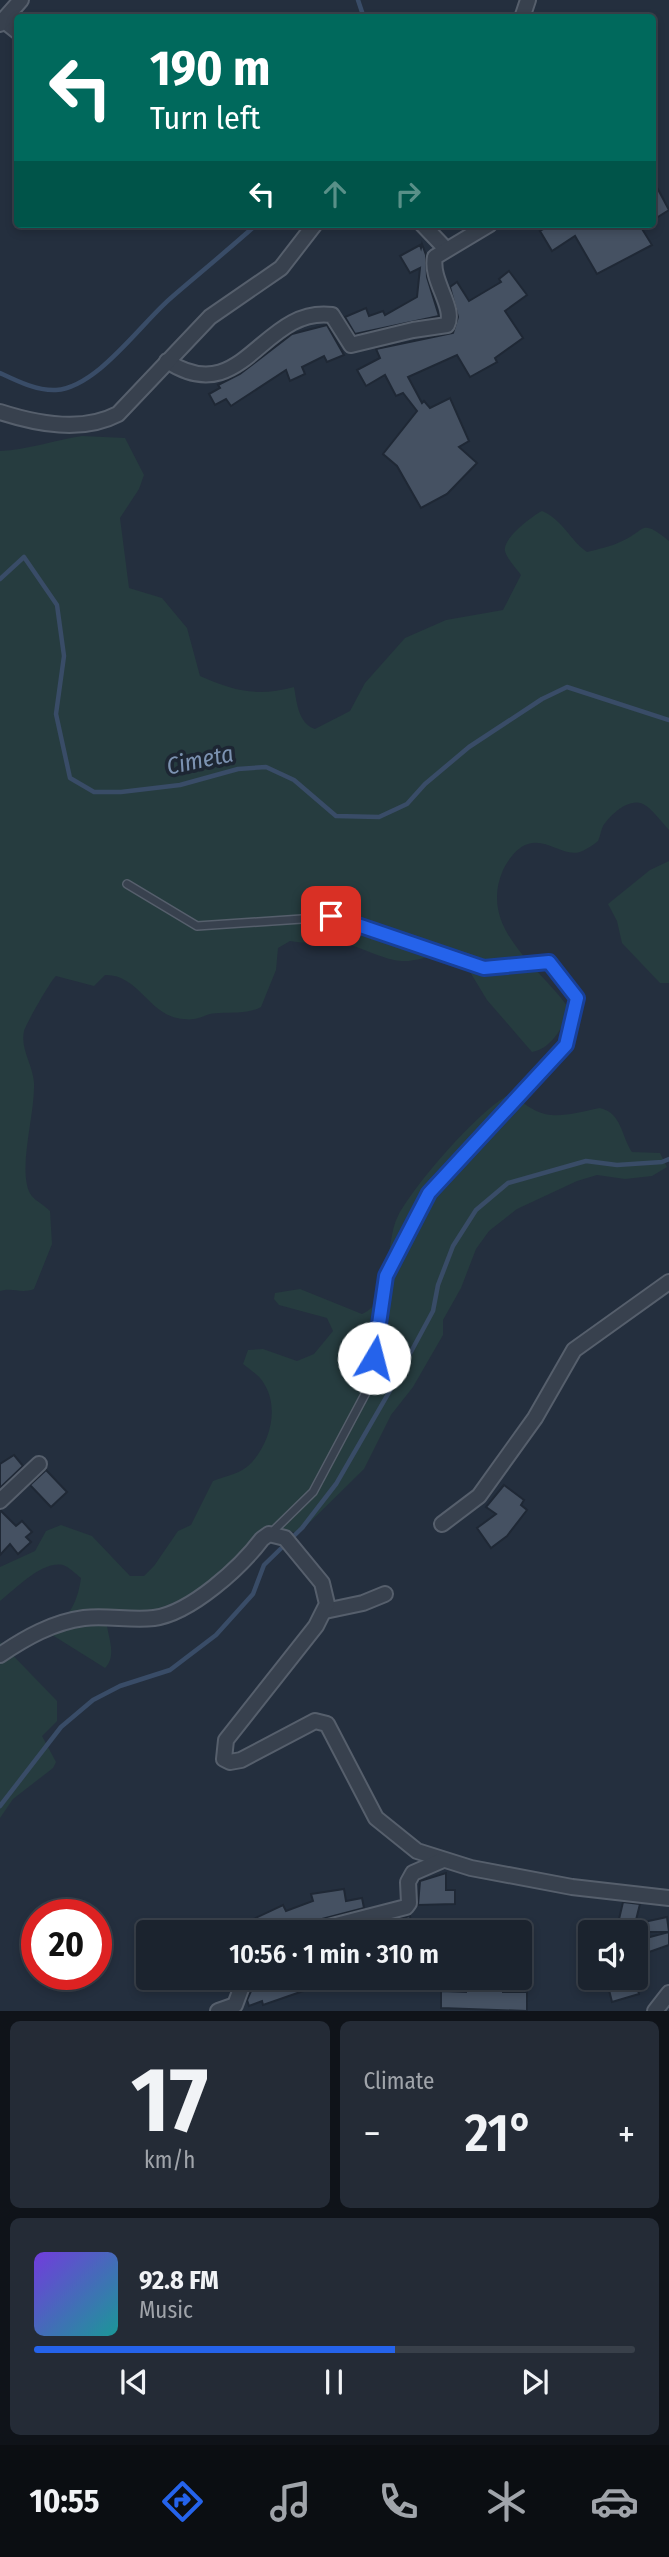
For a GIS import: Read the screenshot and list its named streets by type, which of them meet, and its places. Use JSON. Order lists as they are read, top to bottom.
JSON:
{
  "water": ["Cimeta"],
  "page": {
    "turn": ["190 m", "Turn left"],
    "limit": "20",
    "trip": "10:56 · 1 min · 310 m",
    "tile": [
      ["17", "km/h"],
      "Climate"
    ],
    "heat": ["−", "21°", "+"],
    "song": ["92.8 FM", "Music"],
    "tabs": "10:55"
  }
}
